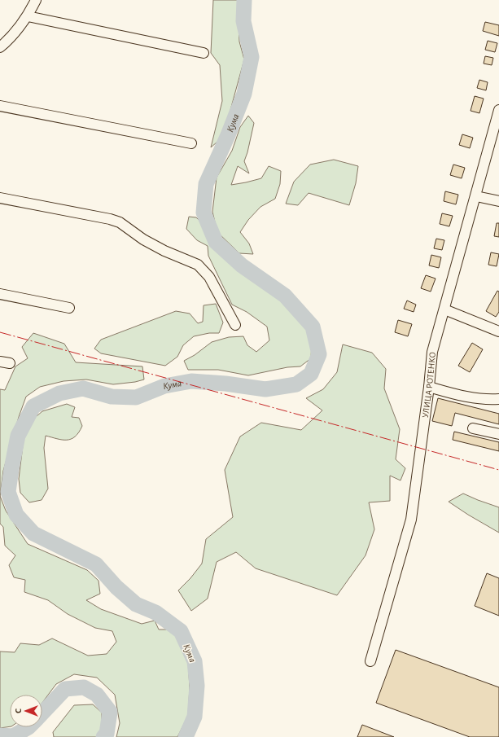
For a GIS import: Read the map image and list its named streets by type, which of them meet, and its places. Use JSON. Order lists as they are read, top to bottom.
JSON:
{
  "streets": {
    "street": ["УЛИЦА РОТЕНКО"]
  },
  "water": ["Кума"],
  "north": "left"
}
